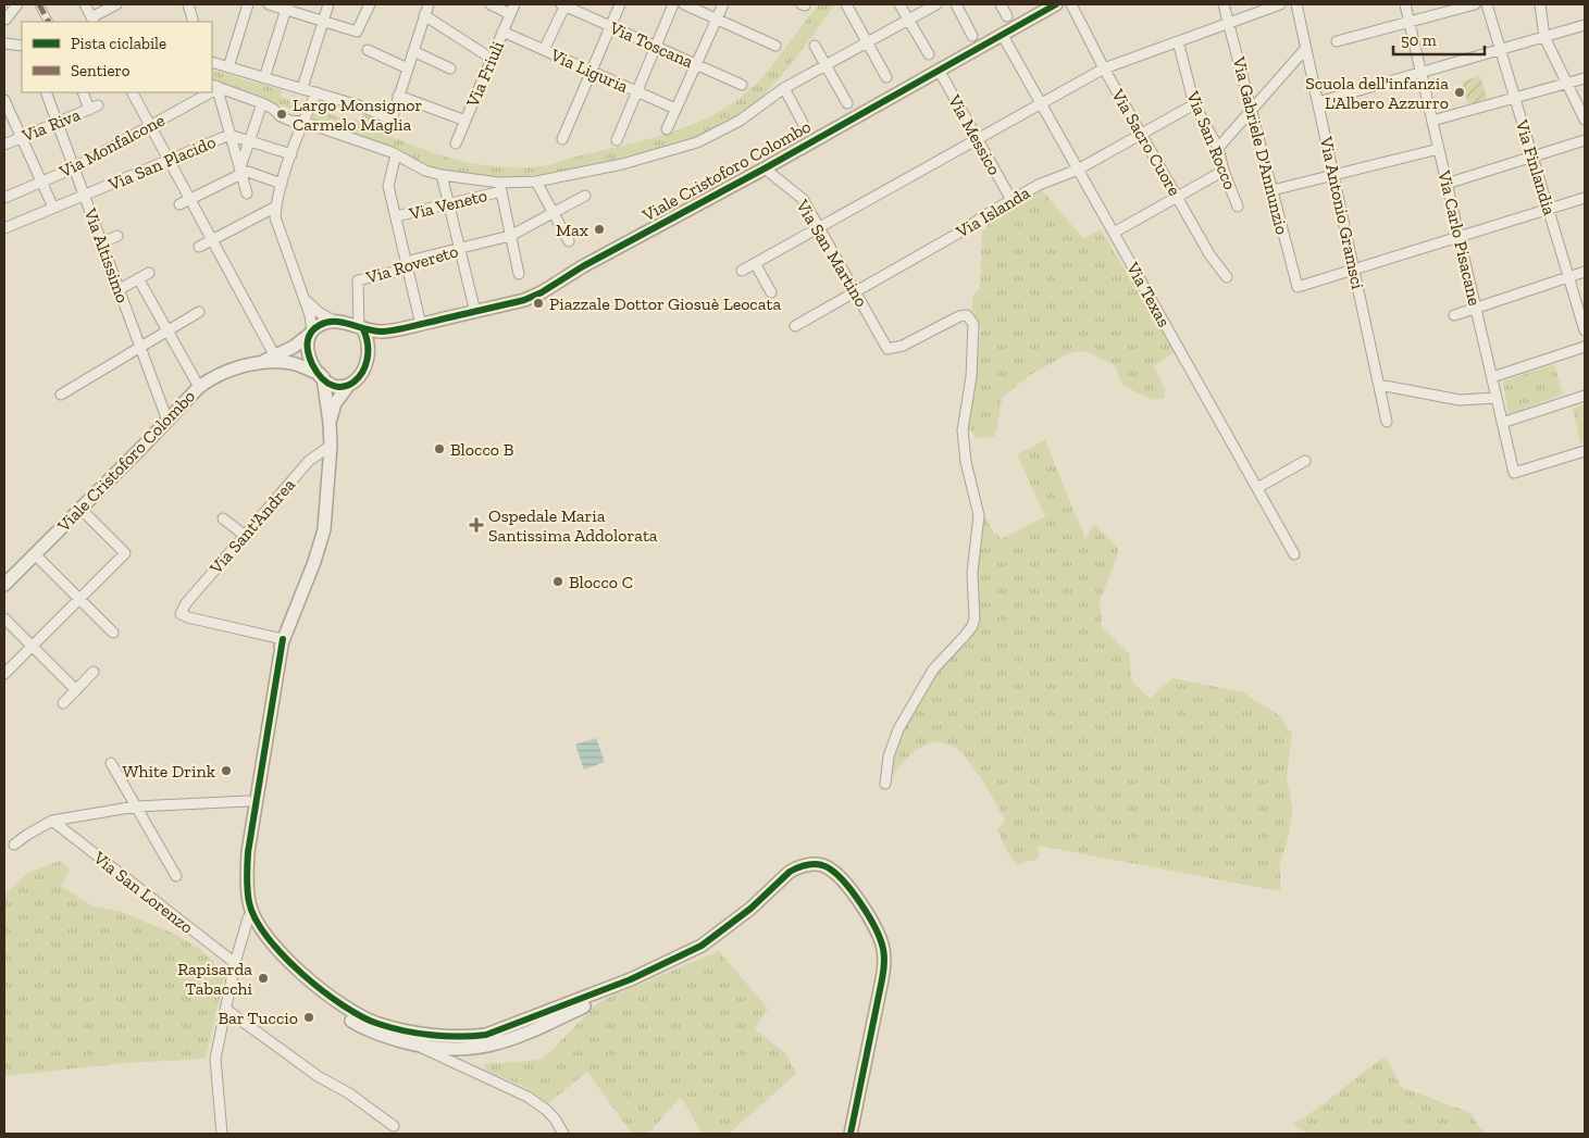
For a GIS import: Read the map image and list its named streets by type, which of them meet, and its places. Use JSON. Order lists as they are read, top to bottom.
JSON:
{
  "streets": {
    "street": [
      "Via Toscana",
      "Via Liguria",
      "Via Friuli",
      "Via Riva",
      "Via Messico",
      "Via San Rocco",
      "Via Sacro Cuore",
      "Via Monfalcone",
      "Via Gabriele D'Annunzio",
      "Via San Placido",
      "Via Finlandia",
      "Viale Cristoforo Colombo",
      "Via Veneto",
      "Via Islanda",
      "Via Antonio Gramsci",
      "Via Carlo Pisacane",
      "Via San Martino",
      "Via Altissimo",
      "Via Rovereto",
      "Via Texas",
      "Via Sant'Andrea",
      "Via San Lorenzo"
    ]
  },
  "crossings": [
    ["Via Liguria", "Via Friuli"],
    ["Via Riva", "Via Altissimo"],
    ["Via Messico", "Viale Cristoforo Colombo"],
    ["Via Messico", "Via Islanda"],
    ["Via San Rocco", "Via Islanda"],
    ["Via Sacro Cuore", "Via Islanda"],
    ["Via Monfalcone", "Via Altissimo"],
    ["Via Gabriele D'Annunzio", "Via Antonio Gramsci"],
    ["Via San Placido", "Via Altissimo"],
    ["Viale Cristoforo Colombo", "Via San Martino"],
    ["Viale Cristoforo Colombo", "Via Altissimo"],
    ["Viale Cristoforo Colombo", "Via Texas"],
    ["Via Islanda", "Via San Martino"],
    ["Via Islanda", "Via Texas"]
  ],
  "places": {
    "other": [
      "Scuola dell'infanzia L'Albero Azzurro",
      "Largo Monsignor Carmelo Maglia",
      "Max",
      "Piazzale Dottor Giosuè Leocata",
      "Blocco B",
      "Blocco C",
      "White Drink",
      "Rapisarda Tabacchi",
      "Bar Tuccio"
    ],
    "health": ["Ospedale Maria Santissima Addolorata"]
  },
  "legend": ["Pista ciclabile", "Sentiero"],
  "scale_bar": "50 m"
}
